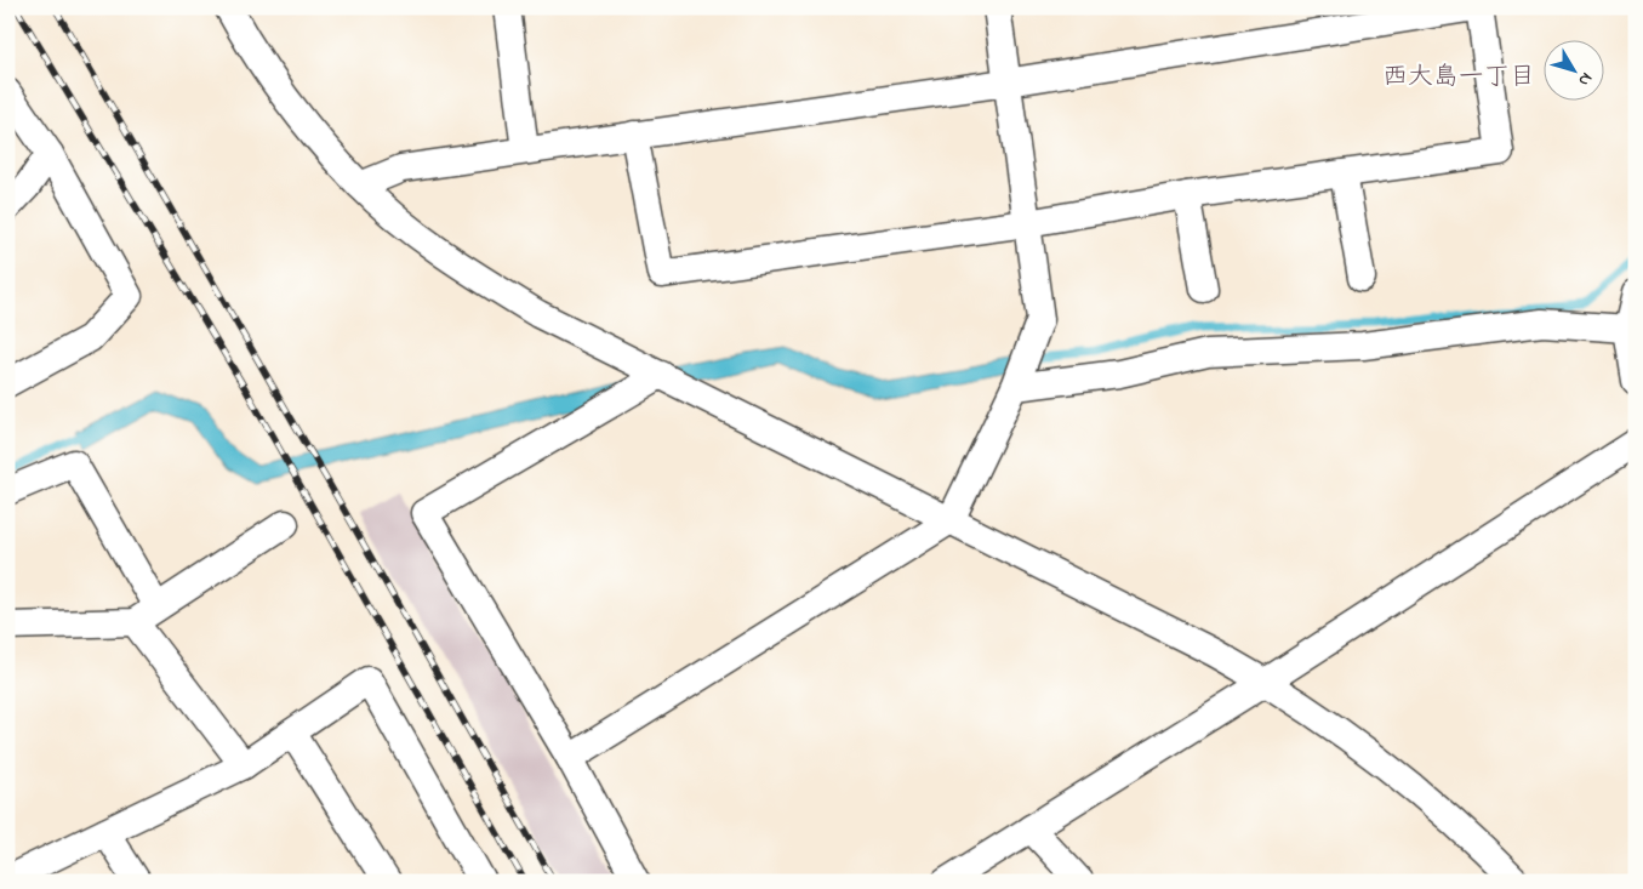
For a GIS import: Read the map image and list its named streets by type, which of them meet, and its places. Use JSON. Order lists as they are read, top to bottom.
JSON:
{
  "districts": ["西大島一丁目"],
  "north": "bottom right"
}
